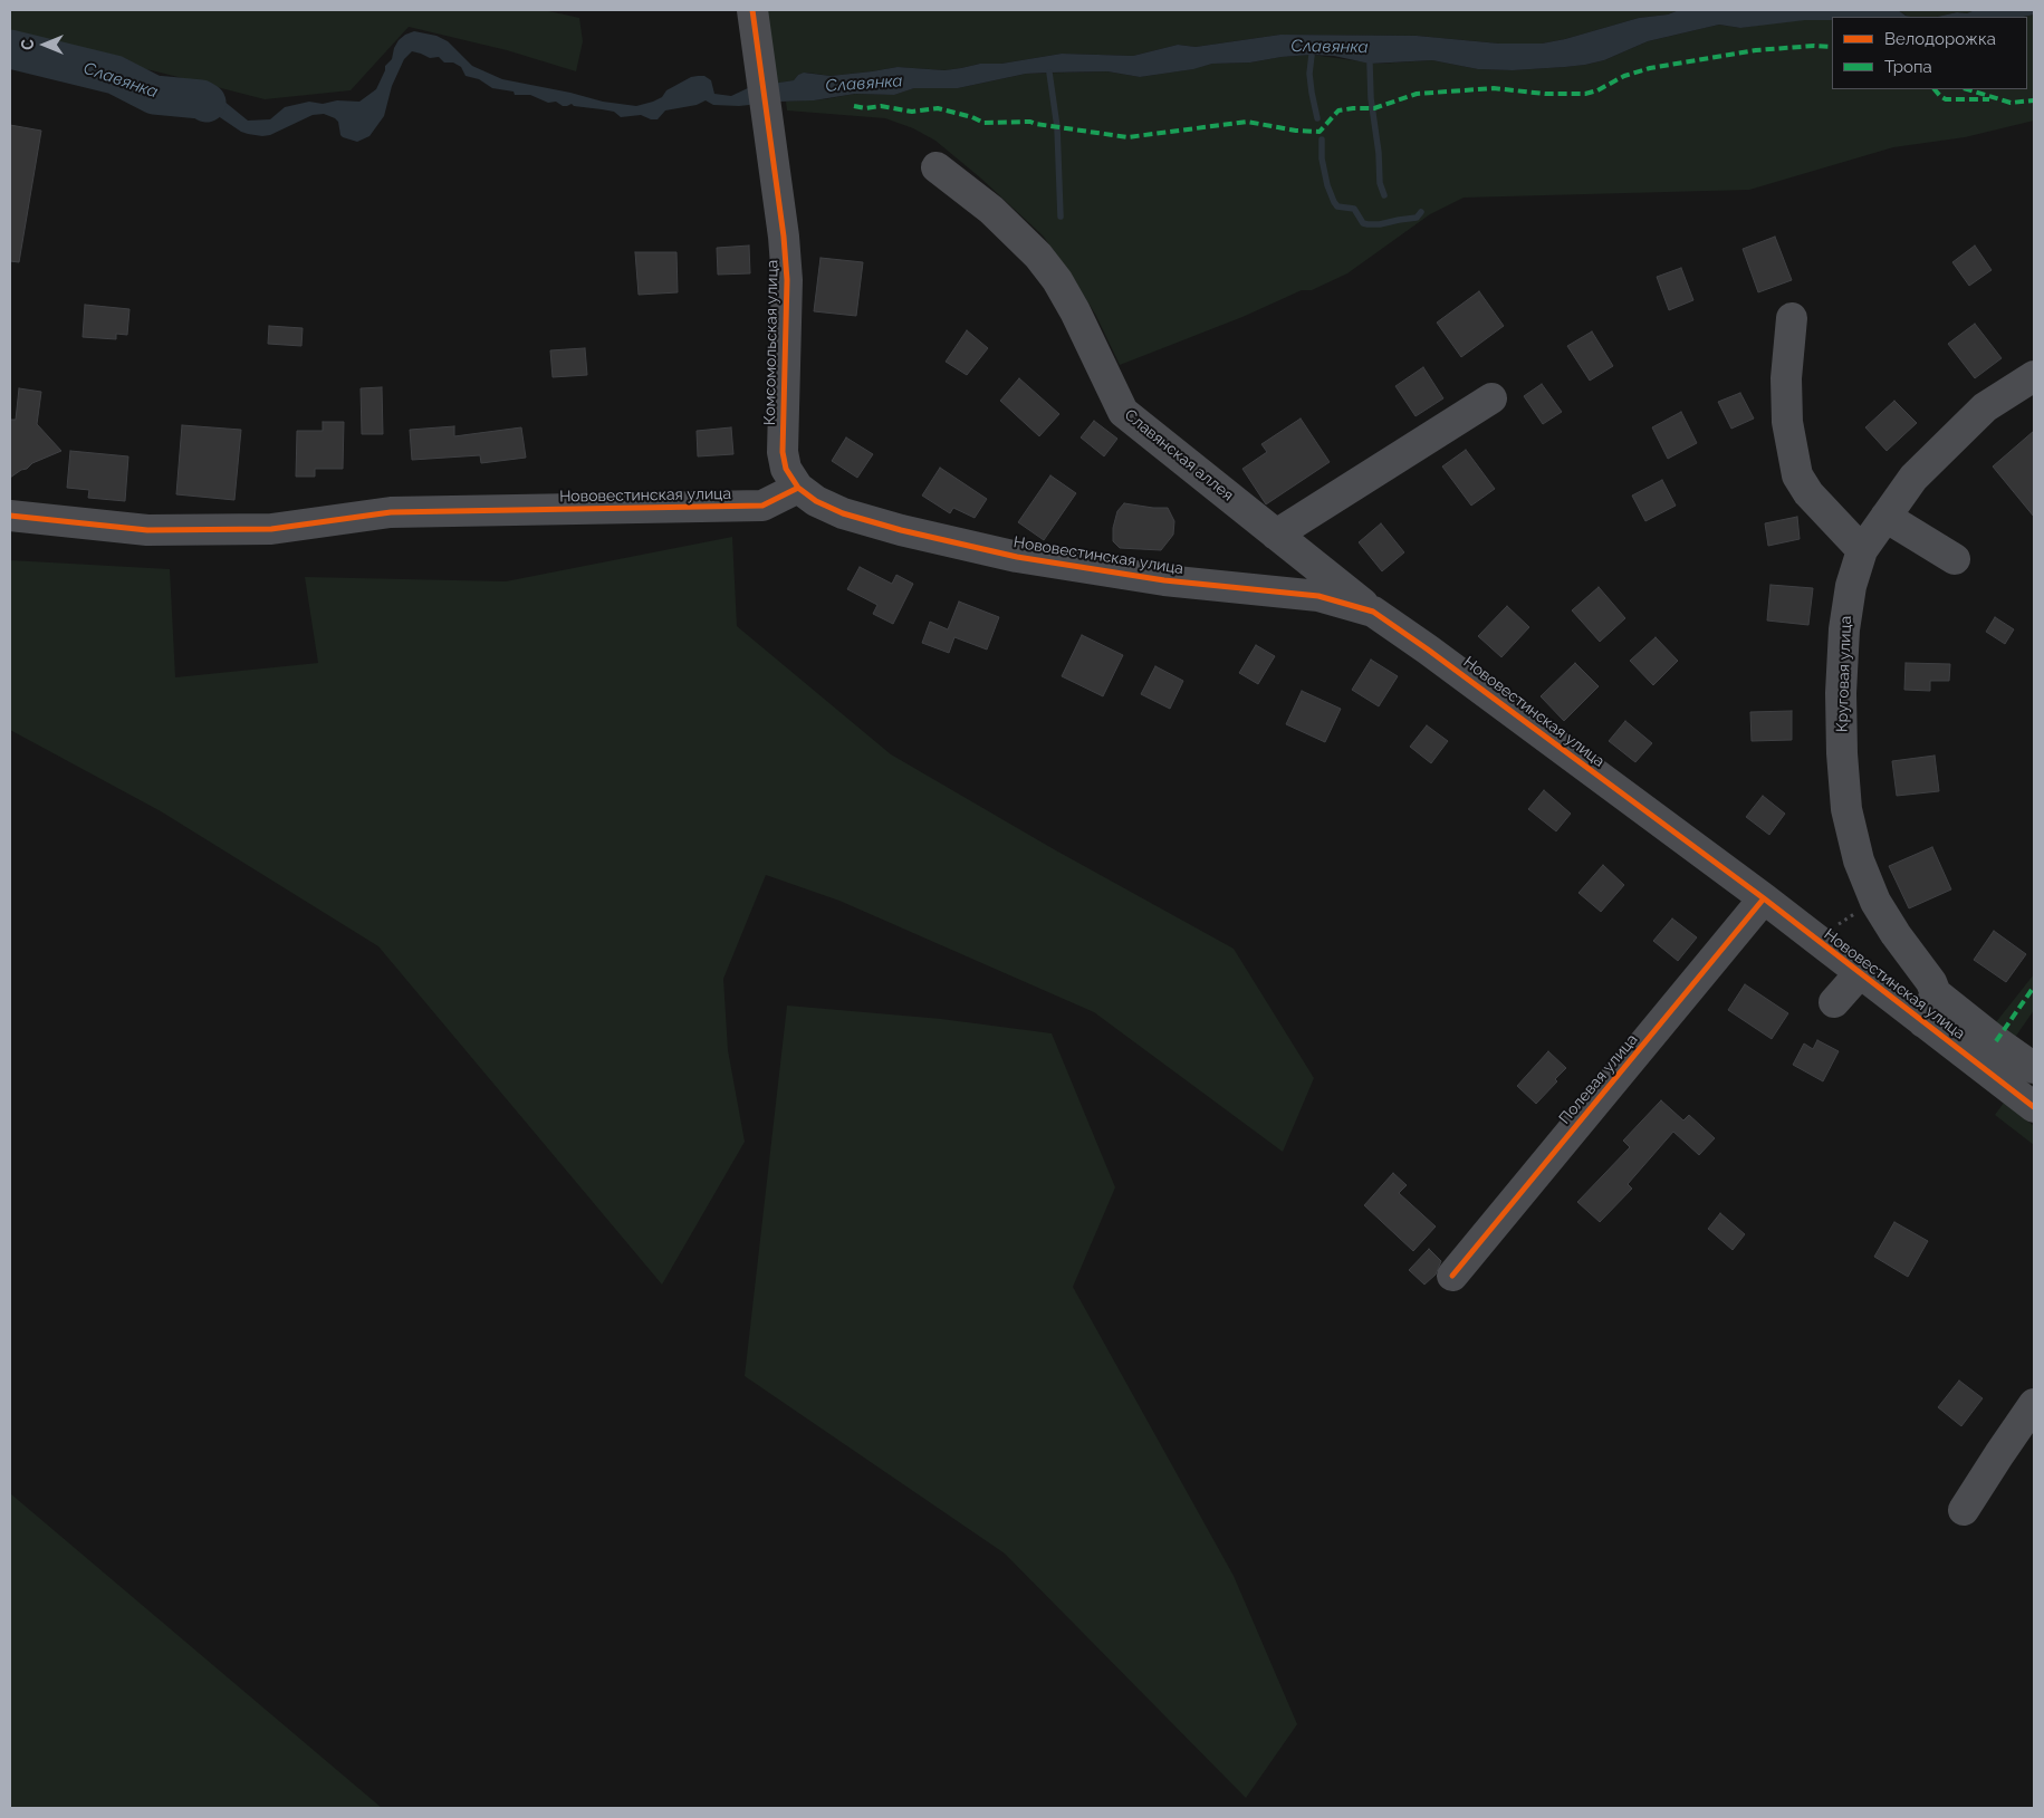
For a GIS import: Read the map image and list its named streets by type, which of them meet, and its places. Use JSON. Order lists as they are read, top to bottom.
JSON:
{
  "streets": {
    "street": [
      "Комсомольская улица",
      "Славянская аллея",
      "Нововестинская улица",
      "Круговая улица",
      "Полевая улица"
    ]
  },
  "crossings": [
    ["Комсомольская улица", "Нововестинская улица"],
    ["Славянская аллея", "Нововестинская улица"],
    ["Нововестинская улица", "Полевая улица"]
  ],
  "water": ["Славянка"],
  "legend": ["Велодорожка", "Тропа"],
  "north": "left"
}
